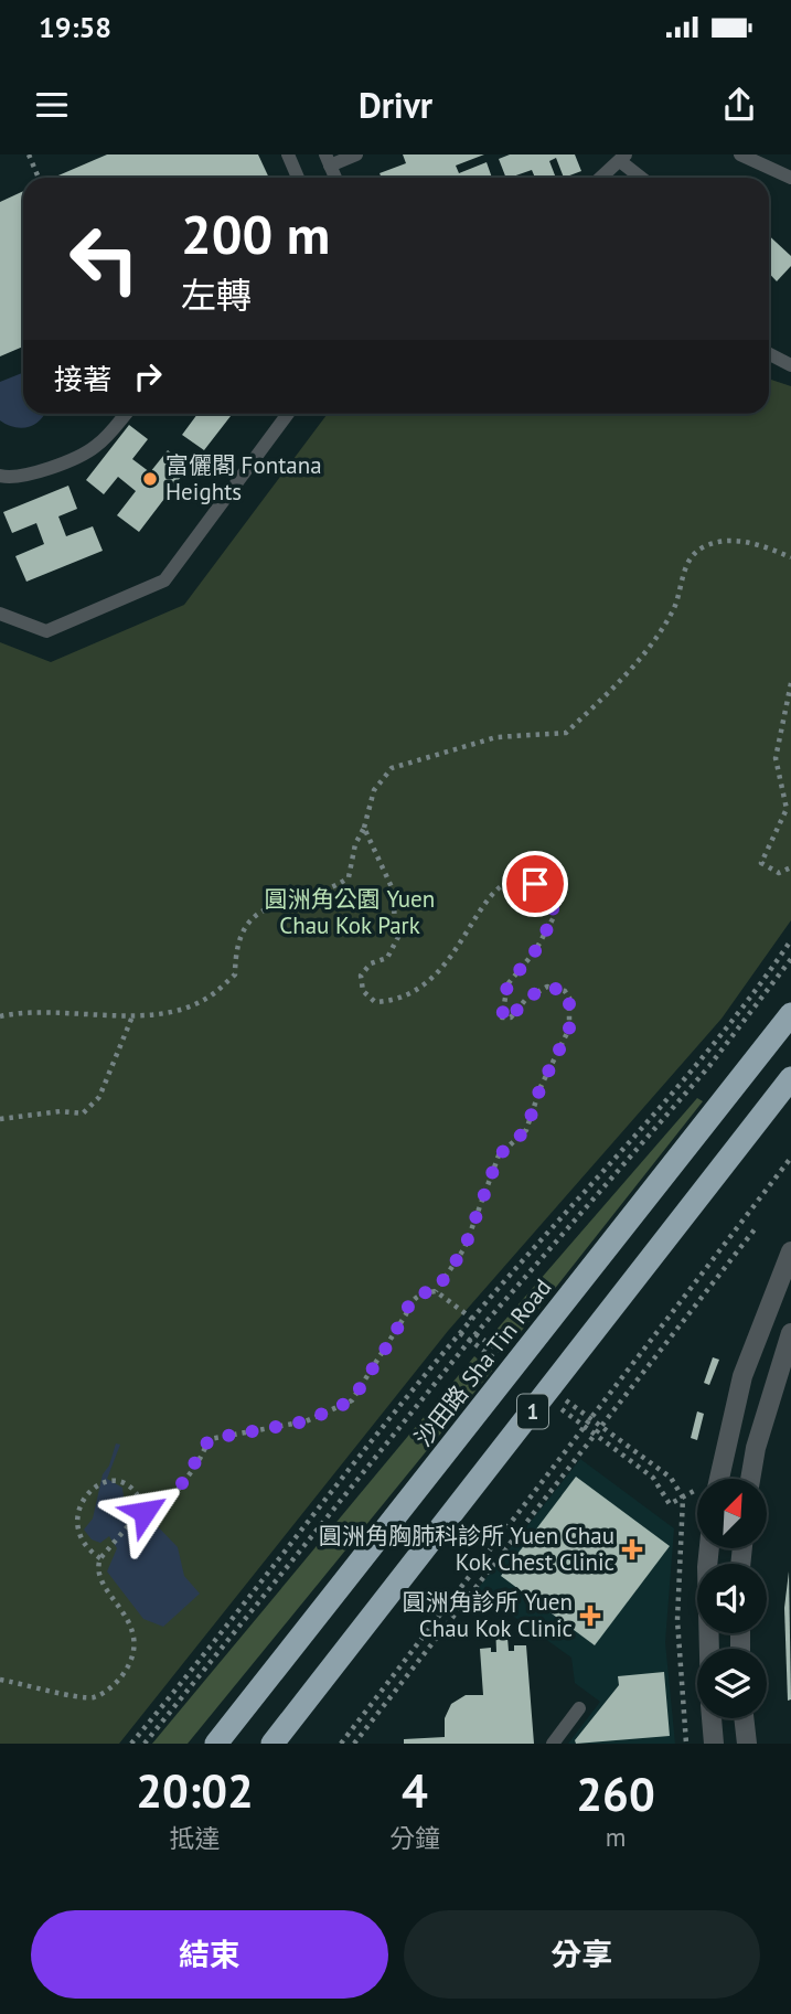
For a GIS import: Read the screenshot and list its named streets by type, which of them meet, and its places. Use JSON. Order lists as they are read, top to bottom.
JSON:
{
  "streets": {
    "highway": ["沙田路 Sha Tin Road", "1"]
  },
  "parks": ["圓洲角公園 Yuen Chau Kok Park"],
  "places": {
    "other": ["富儷閣 Fontana Heights"],
    "health": ["圓洲角胸肺科診所 Yuen Chau Kok Chest Clinic", "圓洲角診所 Yuen Chau Kok Clinic"]
  },
  "north": "top right",
  "page": {
    "status": "19:58",
    "header": "Drivr",
    "turn": ["200 m", "左轉"],
    "then": "接著",
    "eta": [
      "20:02",
      "抵達",
      "4",
      "分鐘",
      "260",
      "m"
    ],
    "buttons": ["結束", "分享"]
  }
}
